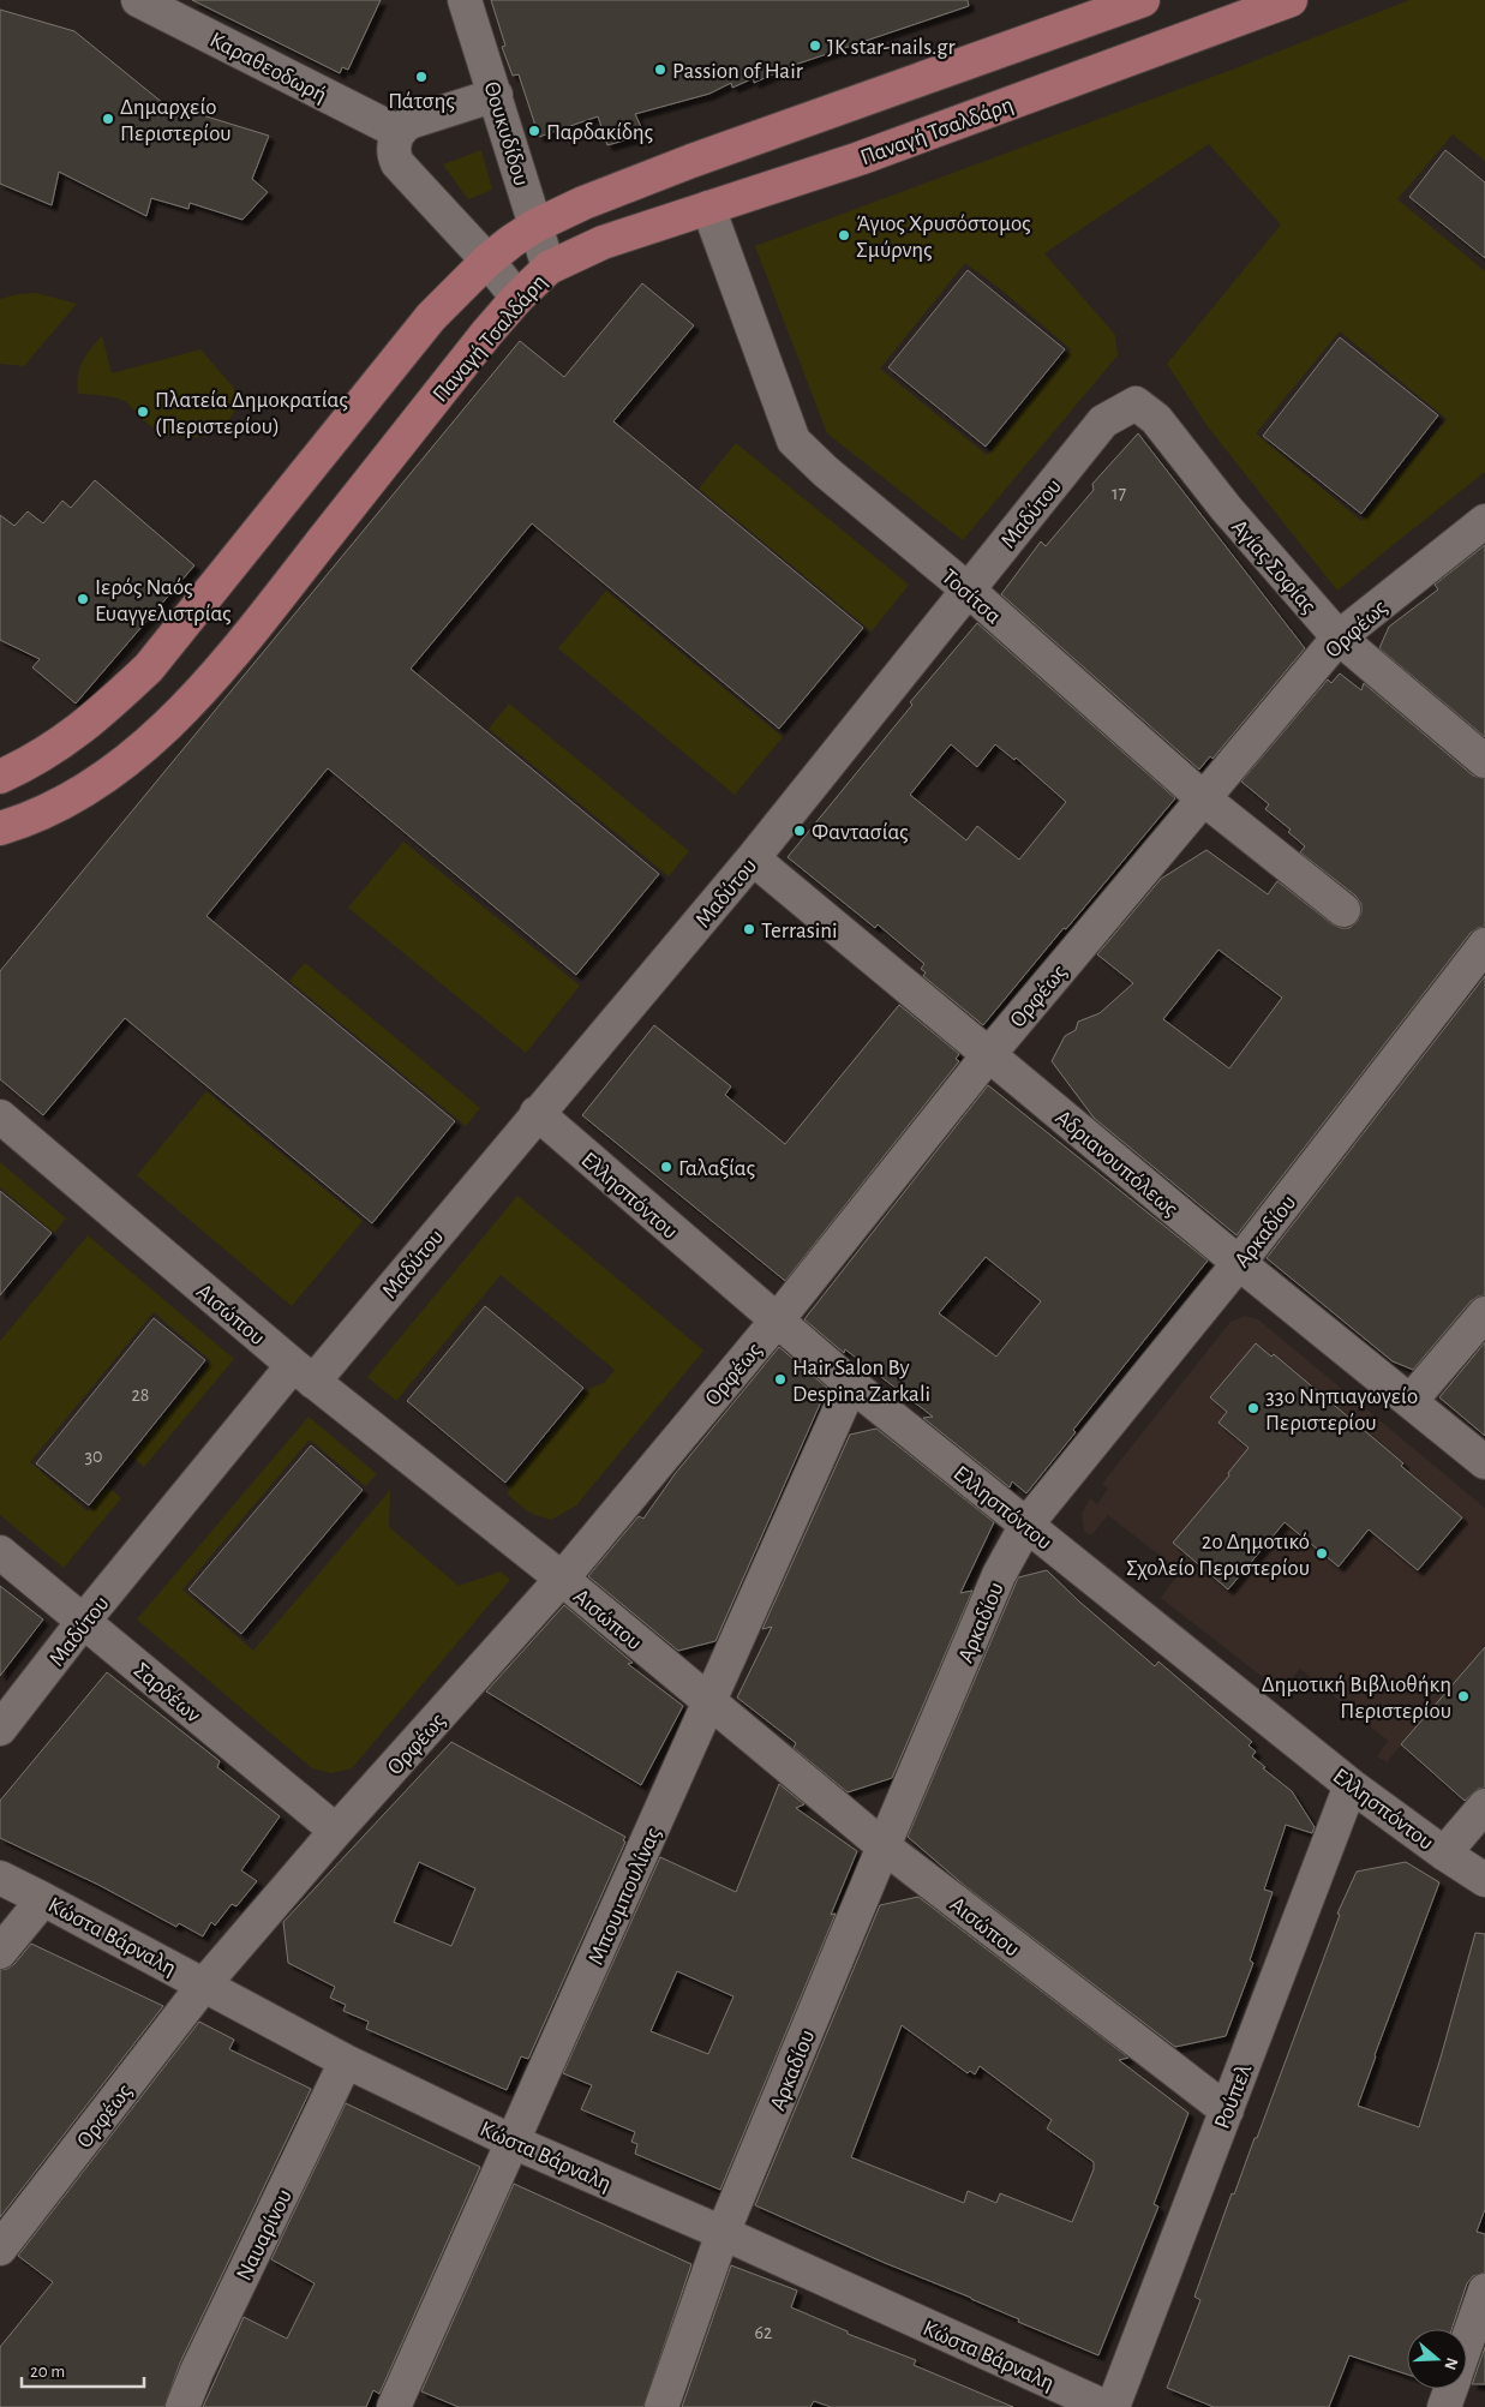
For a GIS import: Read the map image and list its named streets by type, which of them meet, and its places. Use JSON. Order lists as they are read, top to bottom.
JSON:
{
  "streets": {
    "main road": ["Παναγή Τσαλδάρη"],
    "street": [
      "Καραθεοδωρή",
      "Θουκυδίδου",
      "Μαδύτου",
      "Αγίας Σοφίας",
      "Τοσίτσα",
      "Ορφέως",
      "Αδριανουπόλεως",
      "Ελλησπόντου",
      "Αρκαδίου",
      "Αισώπου",
      "Σαρδέων",
      "Μπουμπουλίνας",
      "Κώστα Βάρναλη",
      "Ρούπελ",
      "Ναυαρίνου"
    ]
  },
  "crossings": [
    ["Παναγή Τσαλδάρη", "Θουκυδίδου"],
    ["Παναγή Τσαλδάρη", "Τοσίτσα"],
    ["Μαδύτου", "Αγίας Σοφίας"],
    ["Μαδύτου", "Τοσίτσα"],
    ["Μαδύτου", "Αδριανουπόλεως"],
    ["Μαδύτου", "Ελλησπόντου"],
    ["Μαδύτου", "Αισώπου"],
    ["Μαδύτου", "Σαρδέων"],
    ["Αγίας Σοφίας", "Ορφέως"],
    ["Τοσίτσα", "Ορφέως"],
    ["Ορφέως", "Αδριανουπόλεως"],
    ["Ορφέως", "Ελλησπόντου"],
    ["Ορφέως", "Αισώπου"],
    ["Ορφέως", "Σαρδέων"],
    ["Ορφέως", "Κώστα Βάρναλη"],
    ["Αδριανουπόλεως", "Αρκαδίου"],
    ["Ελλησπόντου", "Αρκαδίου"],
    ["Ελλησπόντου", "Μπουμπουλίνας"],
    ["Ελλησπόντου", "Ρούπελ"],
    ["Αρκαδίου", "Αισώπου"],
    ["Αρκαδίου", "Κώστα Βάρναλη"],
    ["Αισώπου", "Μπουμπουλίνας"],
    ["Αισώπου", "Ρούπελ"],
    ["Μπουμπουλίνας", "Κώστα Βάρναλη"],
    ["Κώστα Βάρναλη", "Ναυαρίνου"]
  ],
  "places": [
    "JK star-nails.gr",
    "Passion of Hair",
    "Πάτσης",
    "Δημαρχείο Περιστερίου",
    "Παρδακίδης",
    "Άγιος Χρυσόστομος Σμύρνης",
    "Πλατεία Δημοκρατίας (Περιστερίου)",
    "Ιερός Ναός Ευαγγελιστρίας",
    "Φαντασίας",
    "Terrasini",
    "Γαλαξίας",
    "Hair Salon By Despina Zarkali",
    "33ο Νηπιαγωγείο Περιστερίου",
    "2ο Δημοτικό Σχολείο Περιστερίου",
    "Δημοτική Βιβλιοθήκη Περιστερίου"
  ],
  "house_numbers": [
    "17",
    "28",
    "30",
    "62"
  ],
  "scale_bar": "20 m",
  "north": "right"
}
